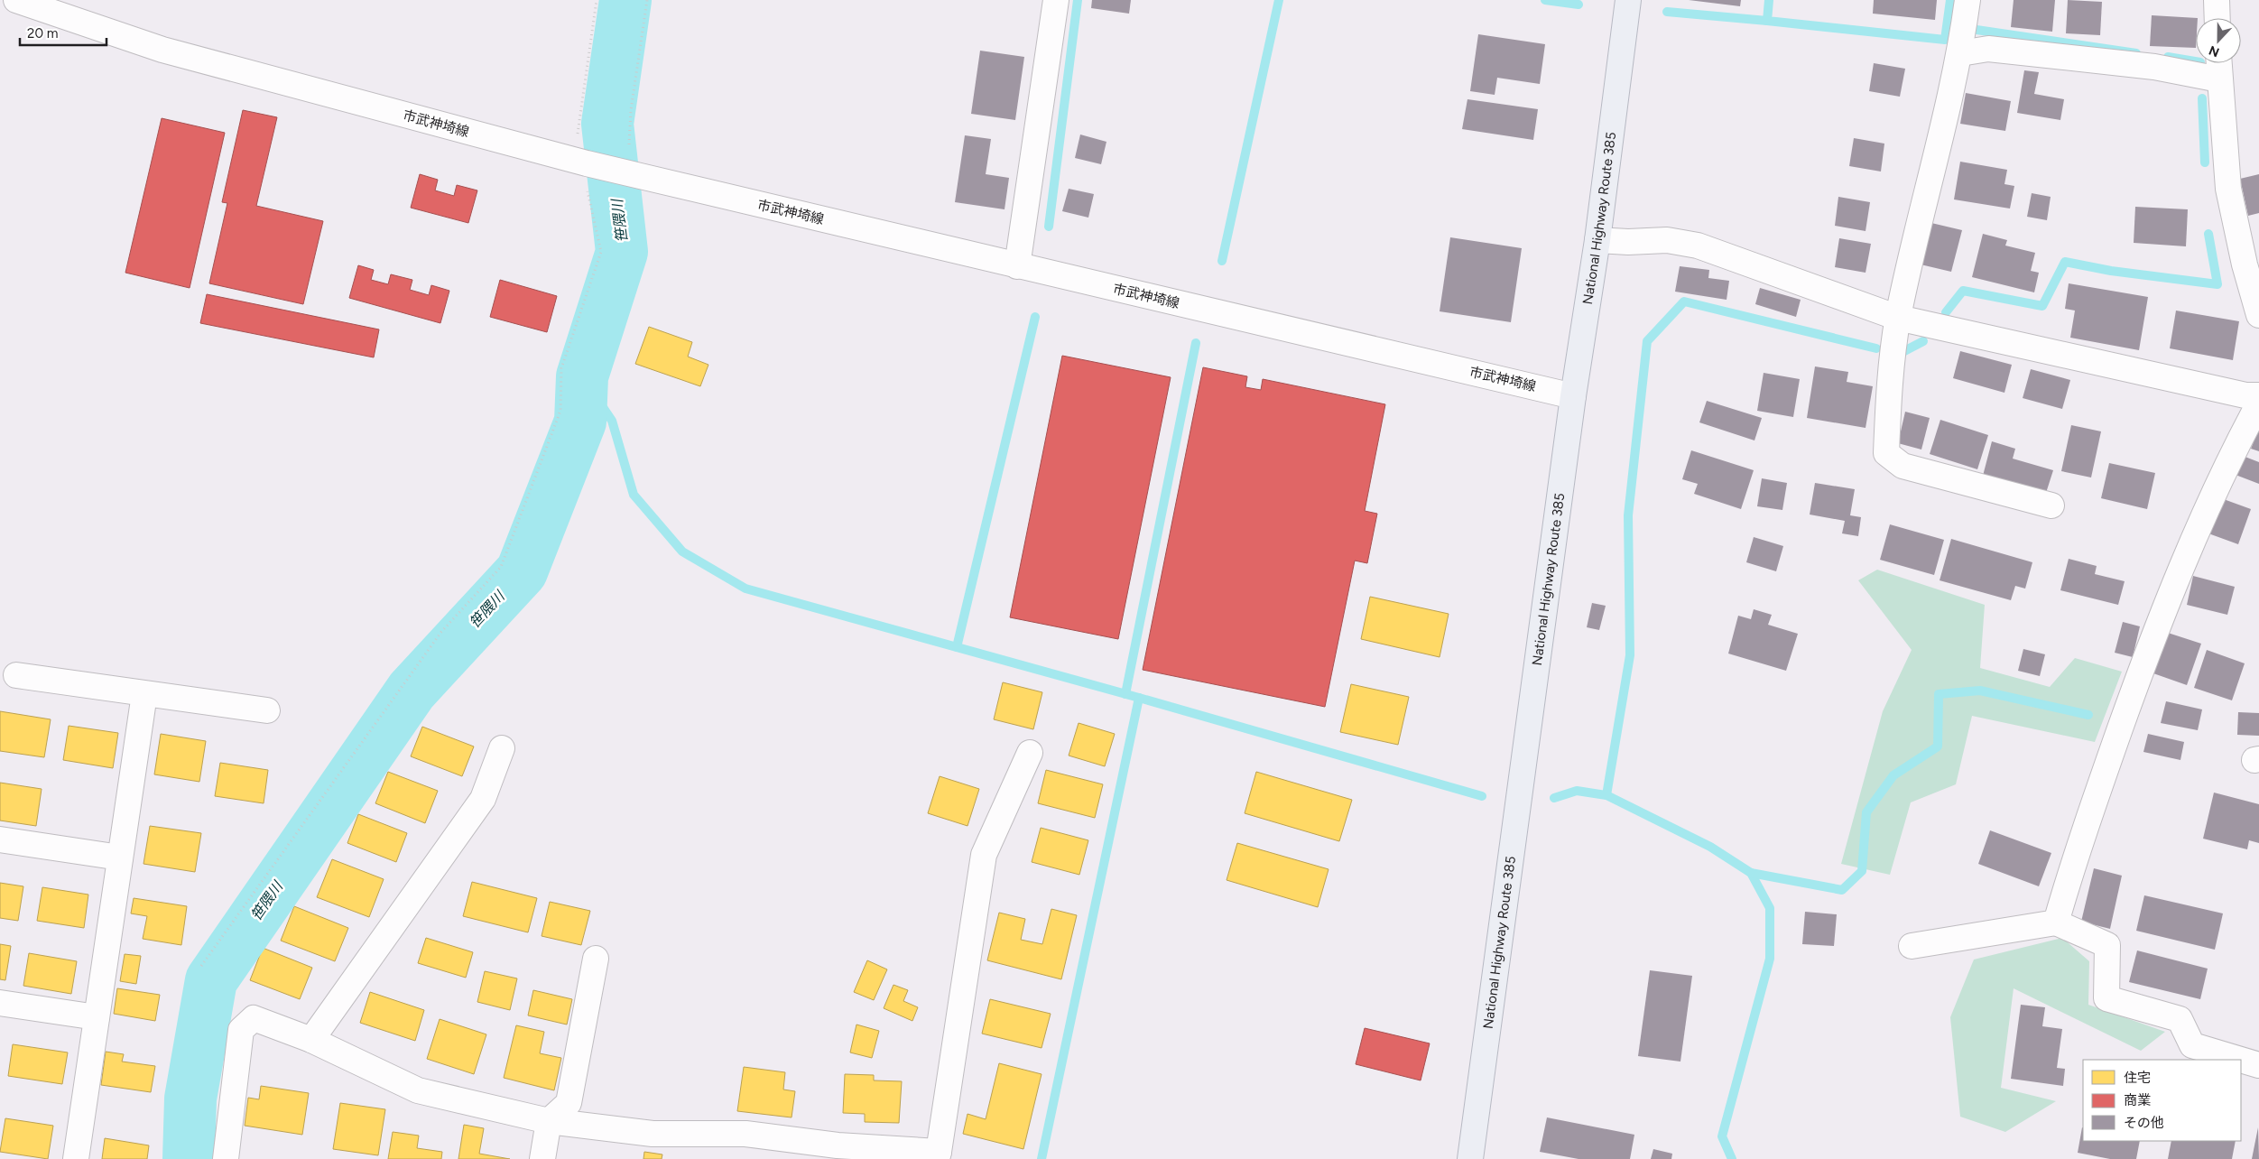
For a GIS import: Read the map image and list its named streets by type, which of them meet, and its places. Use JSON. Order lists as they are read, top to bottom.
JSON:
{
  "streets": {
    "highway": ["National Highway Route 385"],
    "street": ["市武神埼線"]
  },
  "crossings": [
    ["市武神埼線", "National Highway Route 385"]
  ],
  "water": ["笹隈川"],
  "legend": ["住宅", "商業", "その他"],
  "scale_bar": "20 m",
  "north": "bottom"
}
